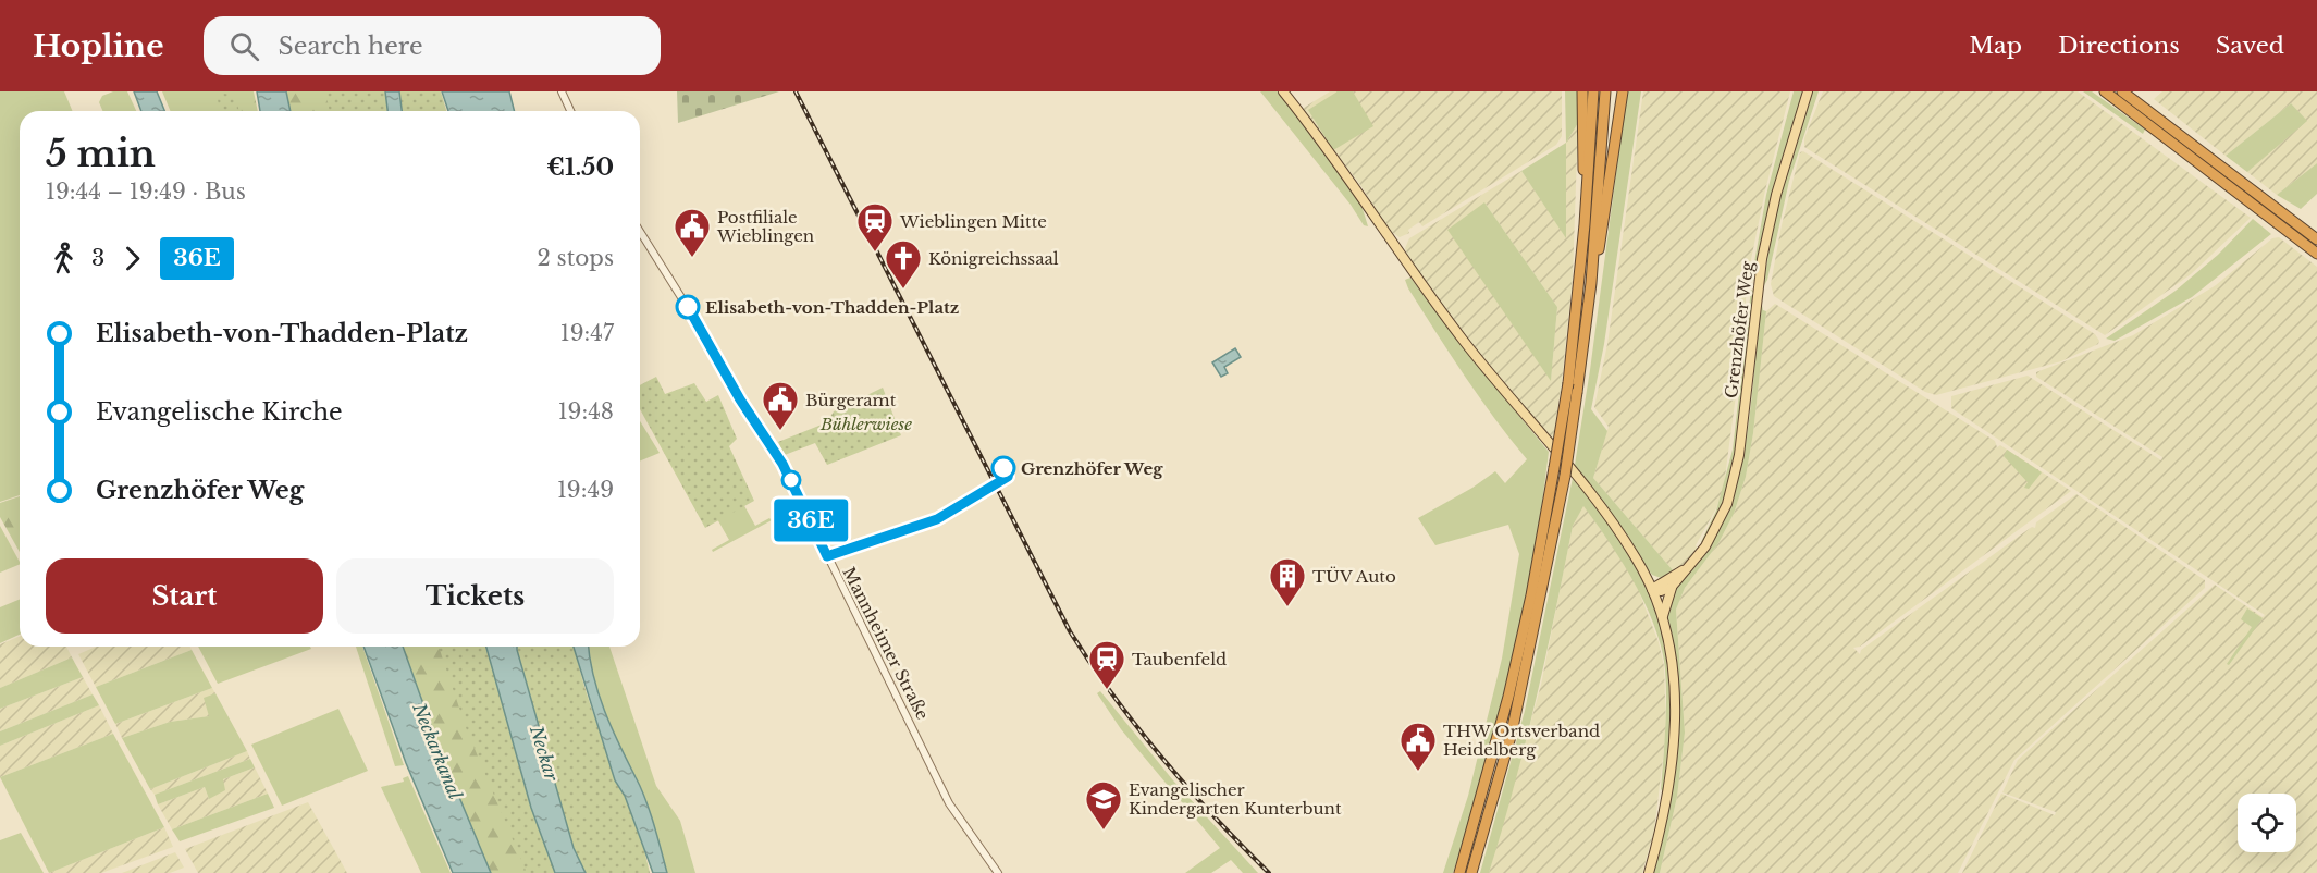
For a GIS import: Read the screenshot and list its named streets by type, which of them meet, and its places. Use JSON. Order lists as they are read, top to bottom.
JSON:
{
  "streets": {
    "main road": ["Grenzhöfer Weg"],
    "street": ["Mannheimer Straße"]
  },
  "water": ["Neckarkanal", "Neckar"],
  "parks": ["Bühlerwiese"],
  "places": {
    "station": ["Wieblingen Mitte", "Taubenfeld"],
    "public building": ["Postfiliale Wieblingen", "Bürgeramt", "THW Ortsverband Heidelberg"],
    "church": ["Königreichssaal"],
    "other": ["Elisabeth-von-Thadden-Platz", "Grenzhöfer Weg"],
    "building": ["TÜV Auto"],
    "school or university": ["Evangelischer Kindergarten Kunterbunt"]
  },
  "lines": ["bus line 36E"],
  "page": {
    "header": "Hopline",
    "search": "Search here",
    "nav": ["Map", "Directions", "Saved"],
    "on_map": "36E",
    "heading": ["5 min", "19:44 – 19:49 · Bus", "€1.50"],
    "legs": ["3", "36E", "2 stops"],
    "list": [
      {
        "name": "Elisabeth-von-Thadden-Platz",
        "value": "19:47"
      },
      {
        "name": "Evangelische Kirche",
        "value": "19:48"
      },
      {
        "name": "Grenzhöfer Weg",
        "value": "19:49"
      }
    ],
    "buttons": ["Start", "Tickets"]
  }
}
